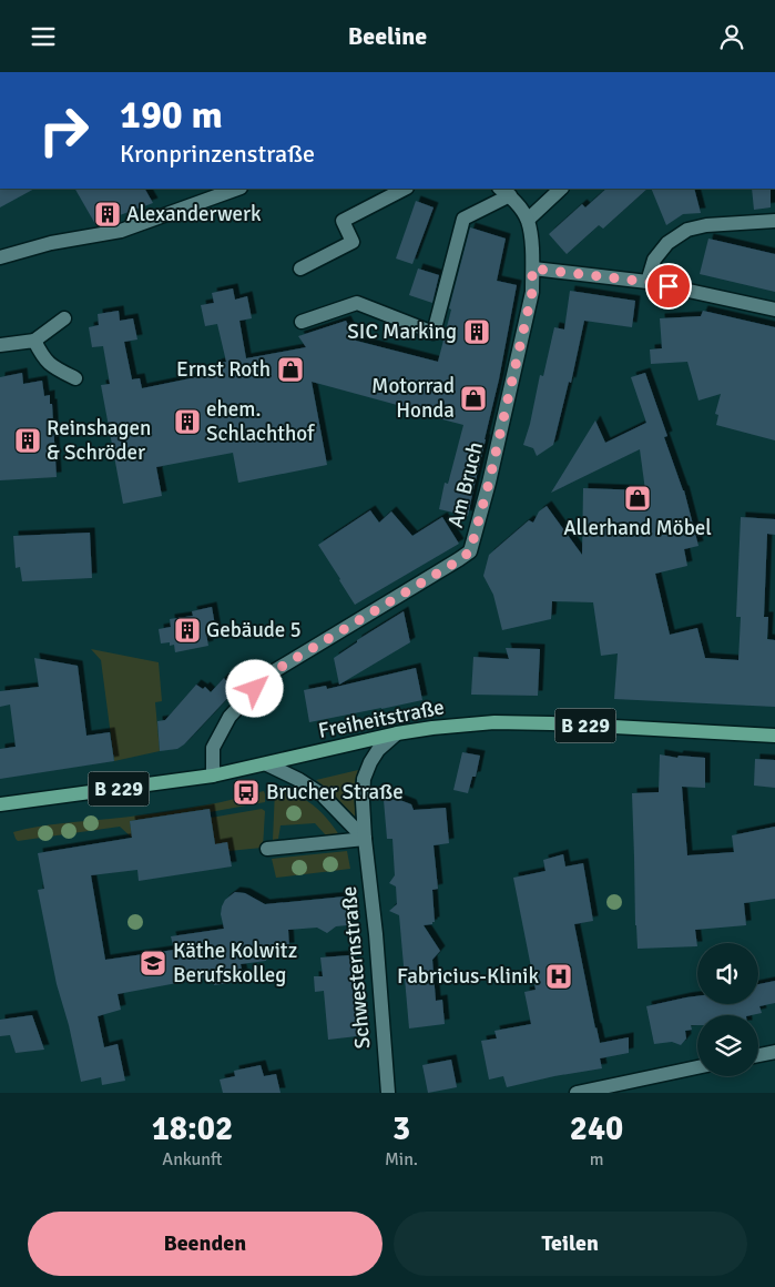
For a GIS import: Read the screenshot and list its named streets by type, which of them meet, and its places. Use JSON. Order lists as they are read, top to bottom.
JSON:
{
  "streets": {
    "main road": ["Freiheitstraße", "B 229"],
    "street": ["Am Bruch", "Schwesternstraße"]
  },
  "crossings": [
    ["Am Bruch", "Freiheitstraße"],
    ["Freiheitstraße", "Schwesternstraße"]
  ],
  "places": {
    "building": [
      "Alexanderwerk",
      "SIC Marking",
      "ehem. Schlachthof",
      "Reinshagen & Schröder",
      "Gebäude 5"
    ],
    "shop": ["Ernst Roth", "Motorrad Honda", "Allerhand Möbel"],
    "bus stop": ["Brucher Straße"],
    "school or university": ["Käthe Kolwitz Berufskolleg"],
    "hospital": ["Fabricius-Klinik"]
  },
  "page": {
    "header": "Beeline",
    "turn": ["190 m", "Kronprinzenstraße"],
    "eta": [
      "18:02",
      "Ankunft",
      "3",
      "Min.",
      "240",
      "m"
    ],
    "buttons": ["Beenden", "Teilen"]
  }
}
